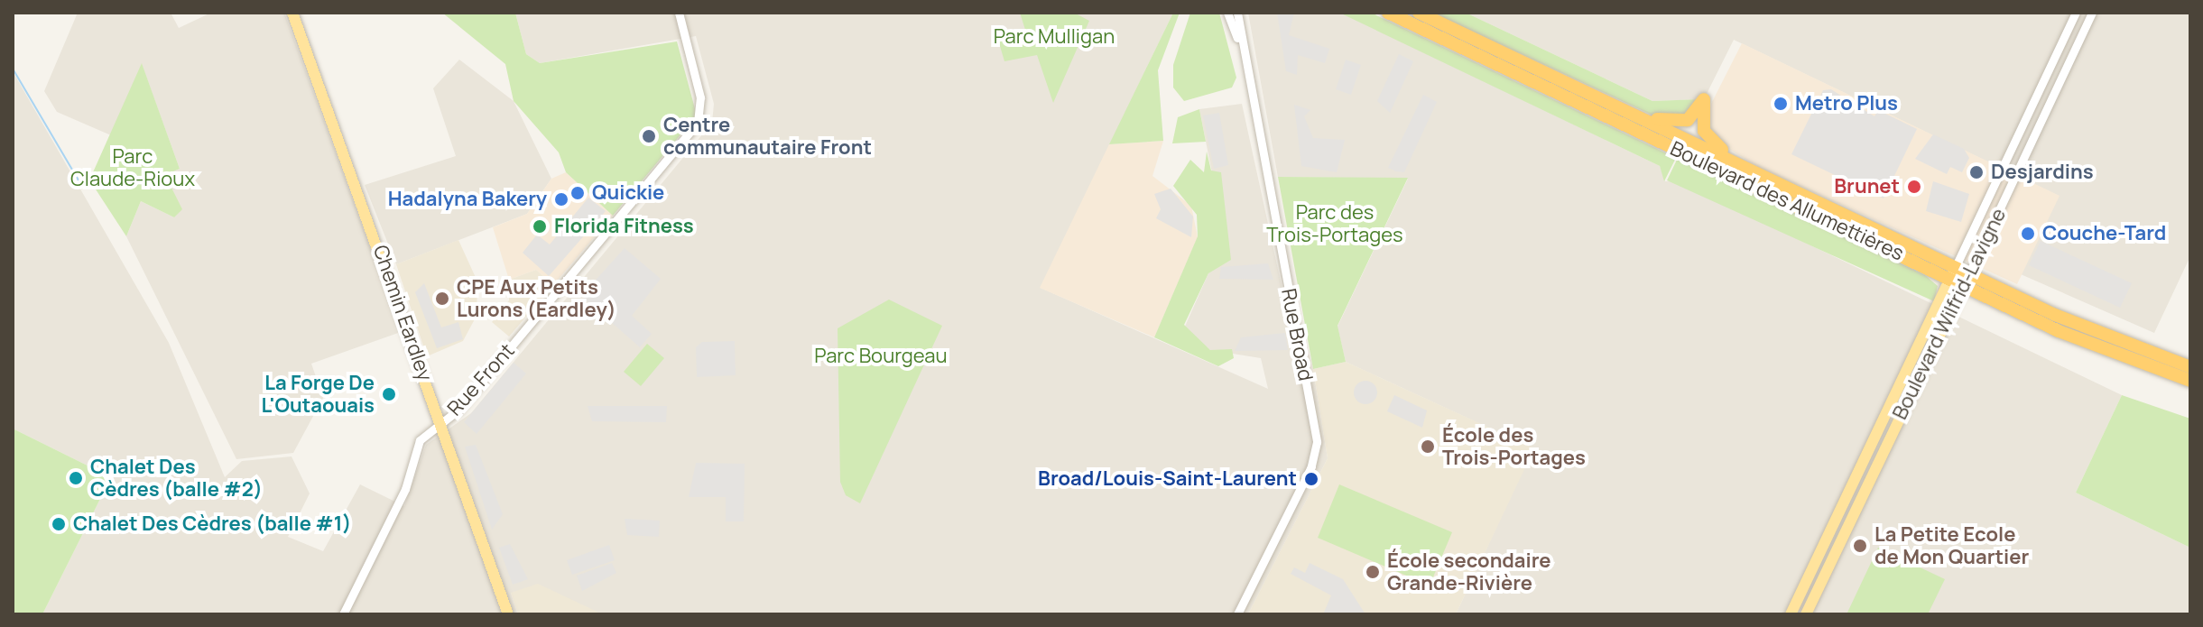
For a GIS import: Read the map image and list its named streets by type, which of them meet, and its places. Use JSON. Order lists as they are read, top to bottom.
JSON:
{
  "streets": {
    "highway": ["Boulevard des Allumettières"],
    "main road": ["Chemin Eardley", "Boulevard Wilfrid-Lavigne"],
    "street": ["Rue Broad", "Rue Front"]
  },
  "crossings": [
    ["Boulevard des Allumettières", "Boulevard Wilfrid-Lavigne"],
    ["Chemin Eardley", "Rue Front"]
  ],
  "parks": [
    "Parc Mulligan",
    "Parc Claude-Rioux",
    "Parc des Trois-Portages",
    "Parc Bourgeau"
  ],
  "places": [
    "Metro Plus",
    "Centre communautaire Front",
    "Desjardins",
    "Brunet",
    "Quickie",
    "Hadalyna Bakery",
    "Florida Fitness",
    "Couche-Tard",
    "CPE Aux Petits Lurons (Eardley)",
    "La Forge De L'Outaouais",
    "École des Trois-Portages",
    "Chalet Des Cèdres (balle #2)",
    "Broad/Louis-Saint-Laurent",
    "Chalet Des Cèdres (balle #1)",
    "La Petite Ecole de Mon Quartier",
    "École secondaire Grande-Rivière"
  ]
}
